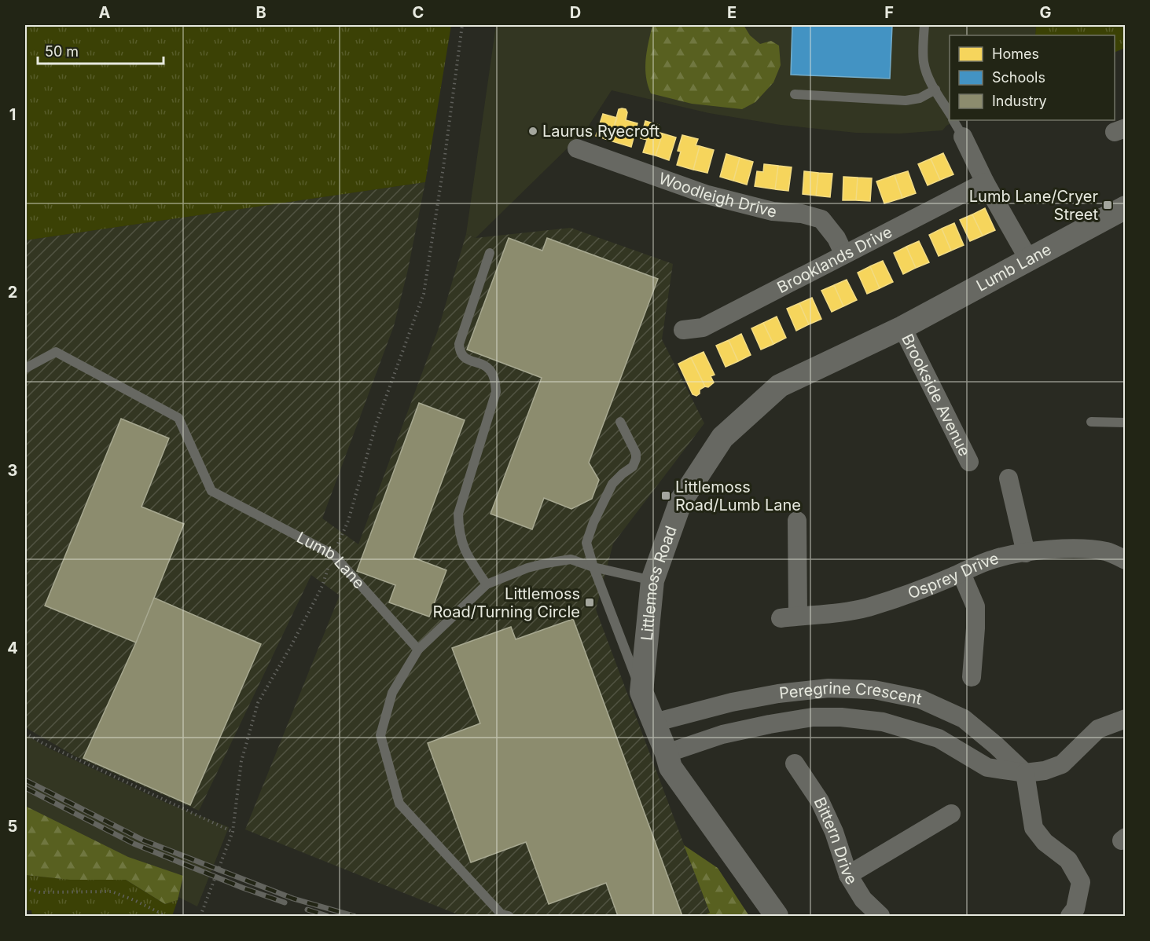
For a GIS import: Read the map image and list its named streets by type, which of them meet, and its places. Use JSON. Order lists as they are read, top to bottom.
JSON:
{
  "streets": {
    "street": [
      "Woodleigh Drive",
      "Brooklands Drive",
      "Lumb Lane",
      "Brookside Avenue",
      "Osprey Drive",
      "Littlemoss Road",
      "Peregrine Crescent",
      "Bittern Drive"
    ]
  },
  "crossings": [
    ["Woodleigh Drive", "Brooklands Drive"],
    ["Lumb Lane", "Brookside Avenue"],
    ["Lumb Lane", "Littlemoss Road"],
    ["Brookside Avenue", "Littlemoss Road"],
    ["Littlemoss Road", "Peregrine Crescent"]
  ],
  "places": {
    "other": ["Laurus Ryecroft"],
    "transit": ["Lumb Lane/Cryer Street", "Littlemoss Road/Lumb Lane", "Littlemoss Road/Turning Circle"]
  },
  "legend": ["Homes", "Schools", "Industry"],
  "scale_bar": "50 m",
  "grid": {
    "columns": [
      "A",
      "B",
      "C",
      "D",
      "E",
      "F",
      "G"
    ],
    "rows": [
      "1",
      "2",
      "3",
      "4",
      "5"
    ]
  }
}
